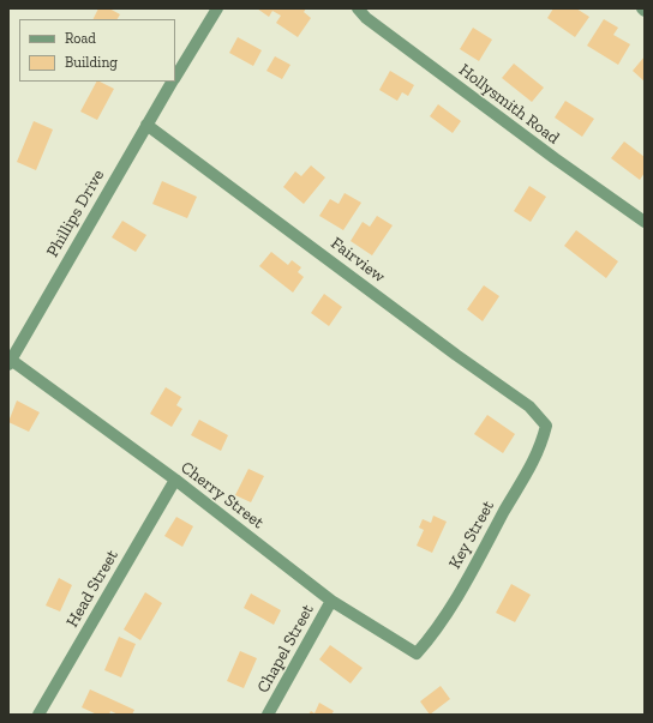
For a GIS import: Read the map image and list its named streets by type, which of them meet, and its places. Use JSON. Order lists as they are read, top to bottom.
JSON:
{
  "streets": {
    "street": [
      "Hollysmith Road",
      "Phillips Drive",
      "Fairview",
      "Cherry Street",
      "Key Street",
      "Head Street",
      "Chapel Street"
    ]
  },
  "crossings": [
    ["Phillips Drive", "Fairview"],
    ["Phillips Drive", "Cherry Street"],
    ["Fairview", "Key Street"],
    ["Cherry Street", "Key Street"],
    ["Cherry Street", "Head Street"],
    ["Cherry Street", "Chapel Street"]
  ],
  "legend": ["Road", "Building"]
}
